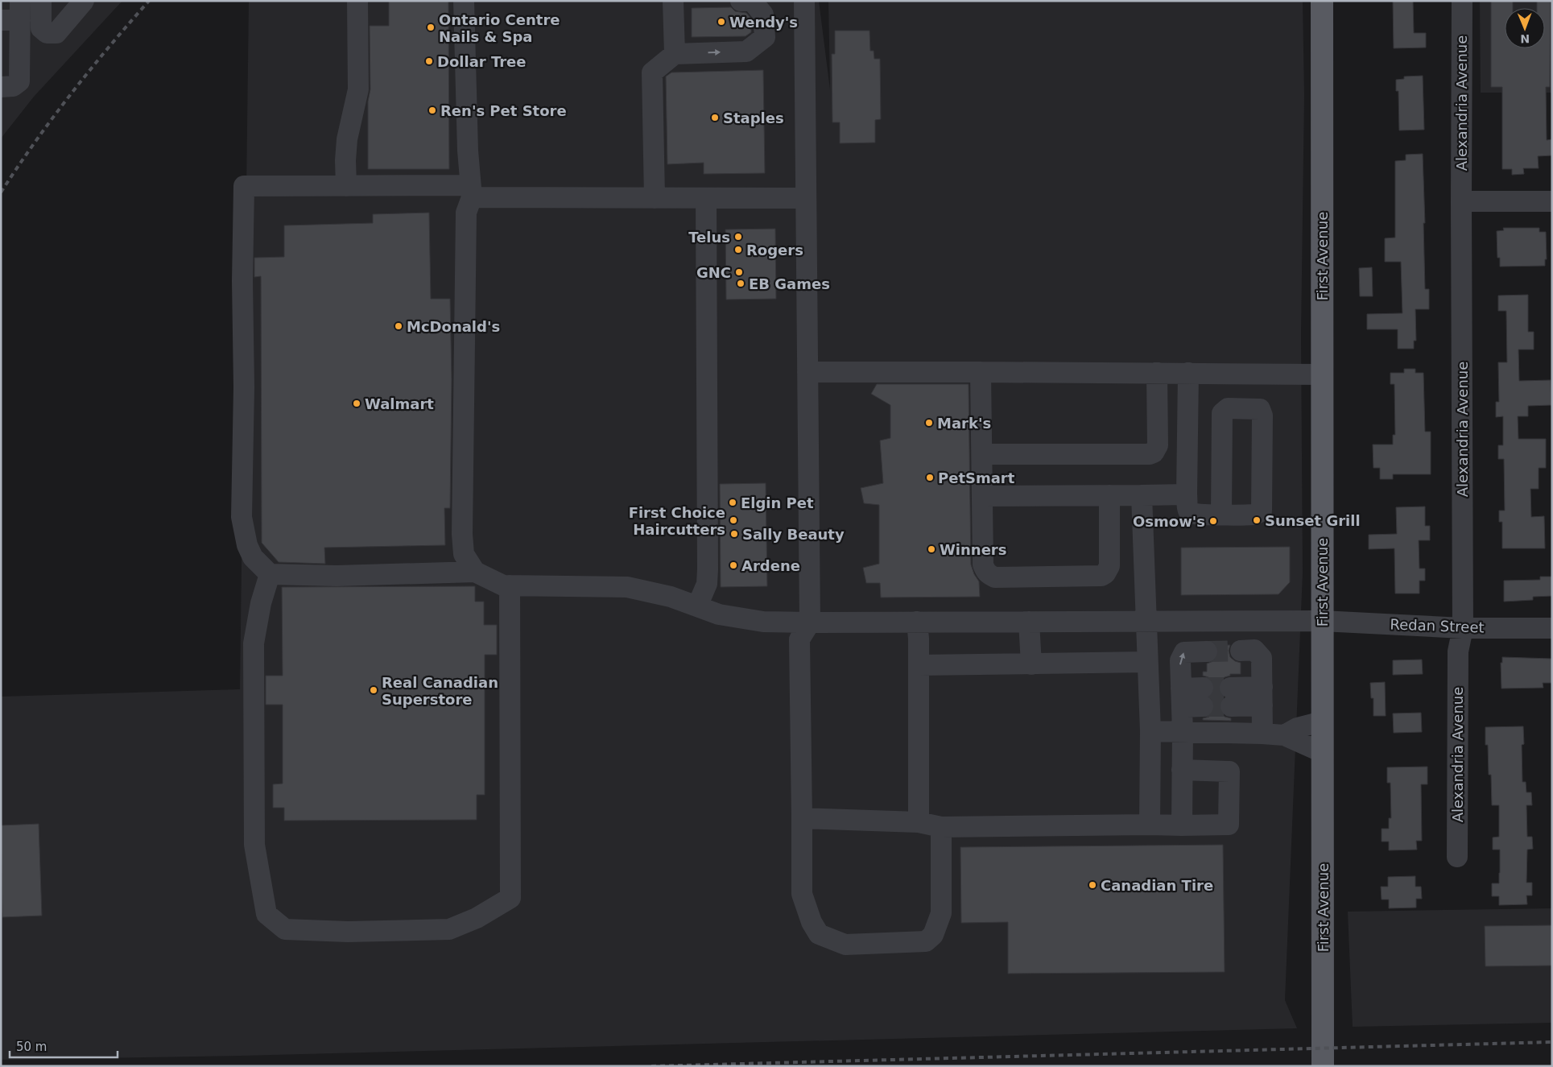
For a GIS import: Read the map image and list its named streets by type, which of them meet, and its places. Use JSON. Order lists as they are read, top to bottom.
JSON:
{
  "streets": {
    "main road": ["First Avenue"],
    "street": ["Alexandria Avenue", "Redan Street"]
  },
  "crossings": [
    ["Alexandria Avenue", "Redan Street"],
    ["First Avenue", "Redan Street"]
  ],
  "places": [
    "Wendy's",
    "Ontario Centre Nails & Spa",
    "Dollar Tree",
    "Ren's Pet Store",
    "Staples",
    "Telus",
    "Rogers",
    "GNC",
    "EB Games",
    "McDonald's",
    "Walmart",
    "Mark's",
    "PetSmart",
    "Elgin Pet",
    "First Choice Haircutters",
    "Sunset Grill",
    "Osmow's",
    "Sally Beauty",
    "Winners",
    "Ardene",
    "Real Canadian Superstore",
    "Canadian Tire"
  ],
  "scale_bar": "50 m",
  "north": "bottom"
}
